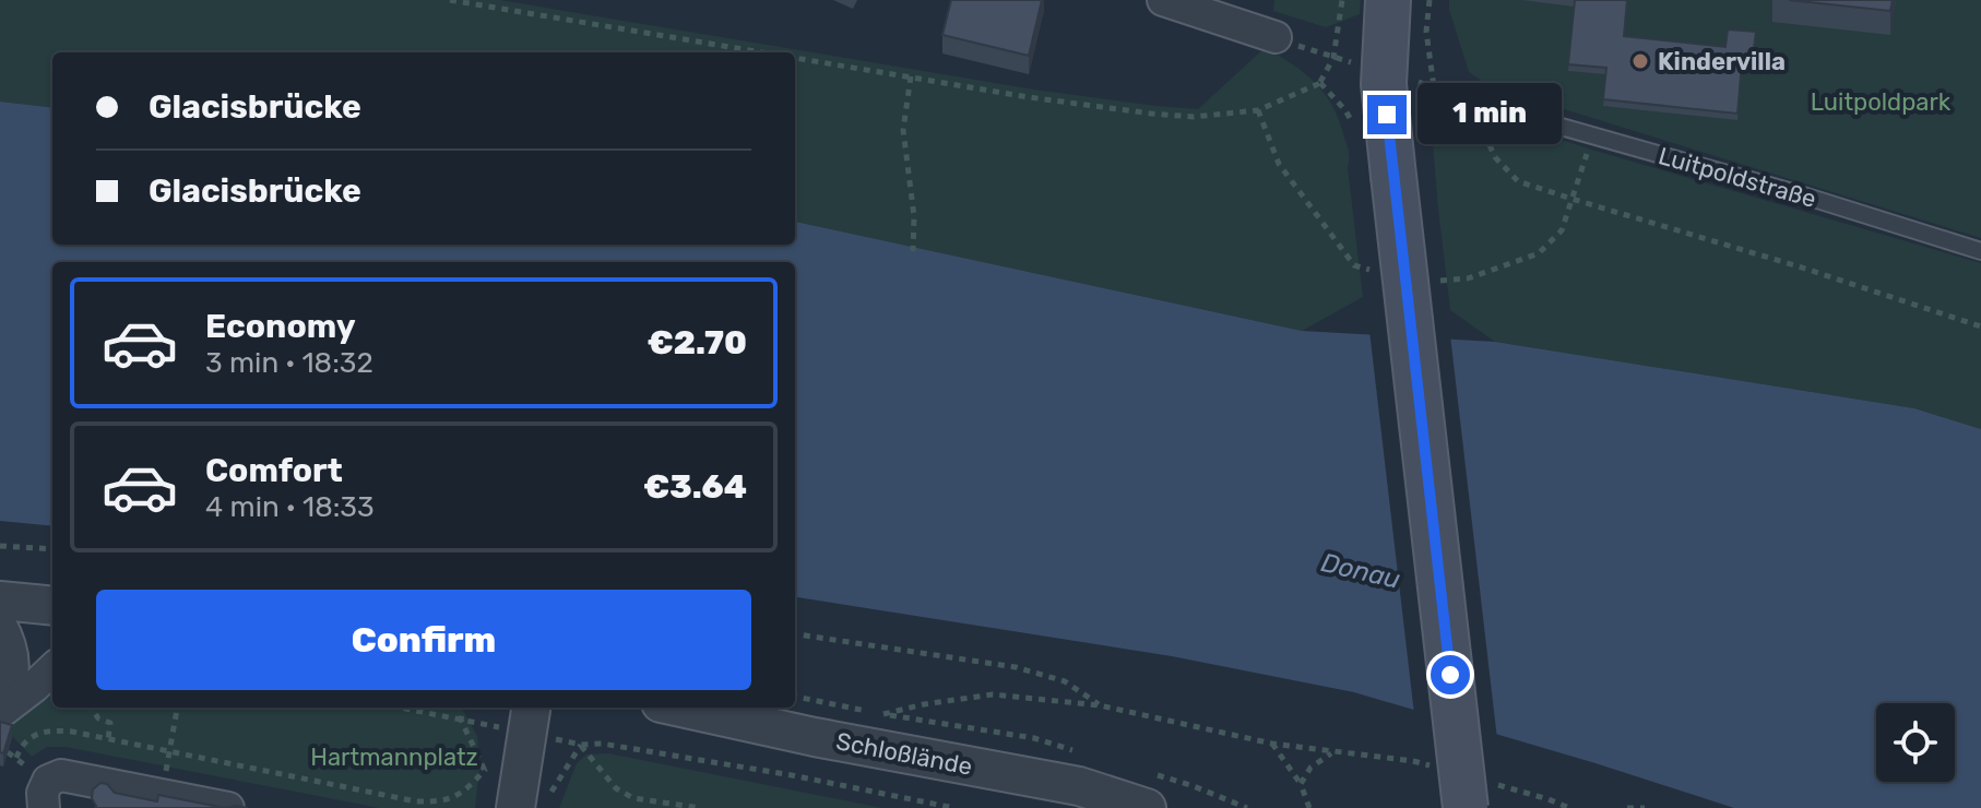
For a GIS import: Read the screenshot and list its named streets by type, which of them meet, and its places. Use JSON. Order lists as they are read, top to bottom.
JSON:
{
  "streets": {
    "street": ["Schloßlände"],
    "lane": ["Luitpoldstraße"]
  },
  "water": ["Donau"],
  "parks": ["Luitpoldpark", "Hartmannplatz"],
  "places": ["Kindervilla"],
  "page": {
    "banner": ["Glacisbrücke", "Glacisbrücke"],
    "bubble": "1 min",
    "list": [
      {
        "name": "Economy",
        "note": "3 min · 18:32",
        "value": "€2.70"
      },
      {
        "name": "Comfort",
        "note": "4 min · 18:33",
        "value": "€3.64"
      }
    ],
    "buttons": "Confirm"
  }
}
